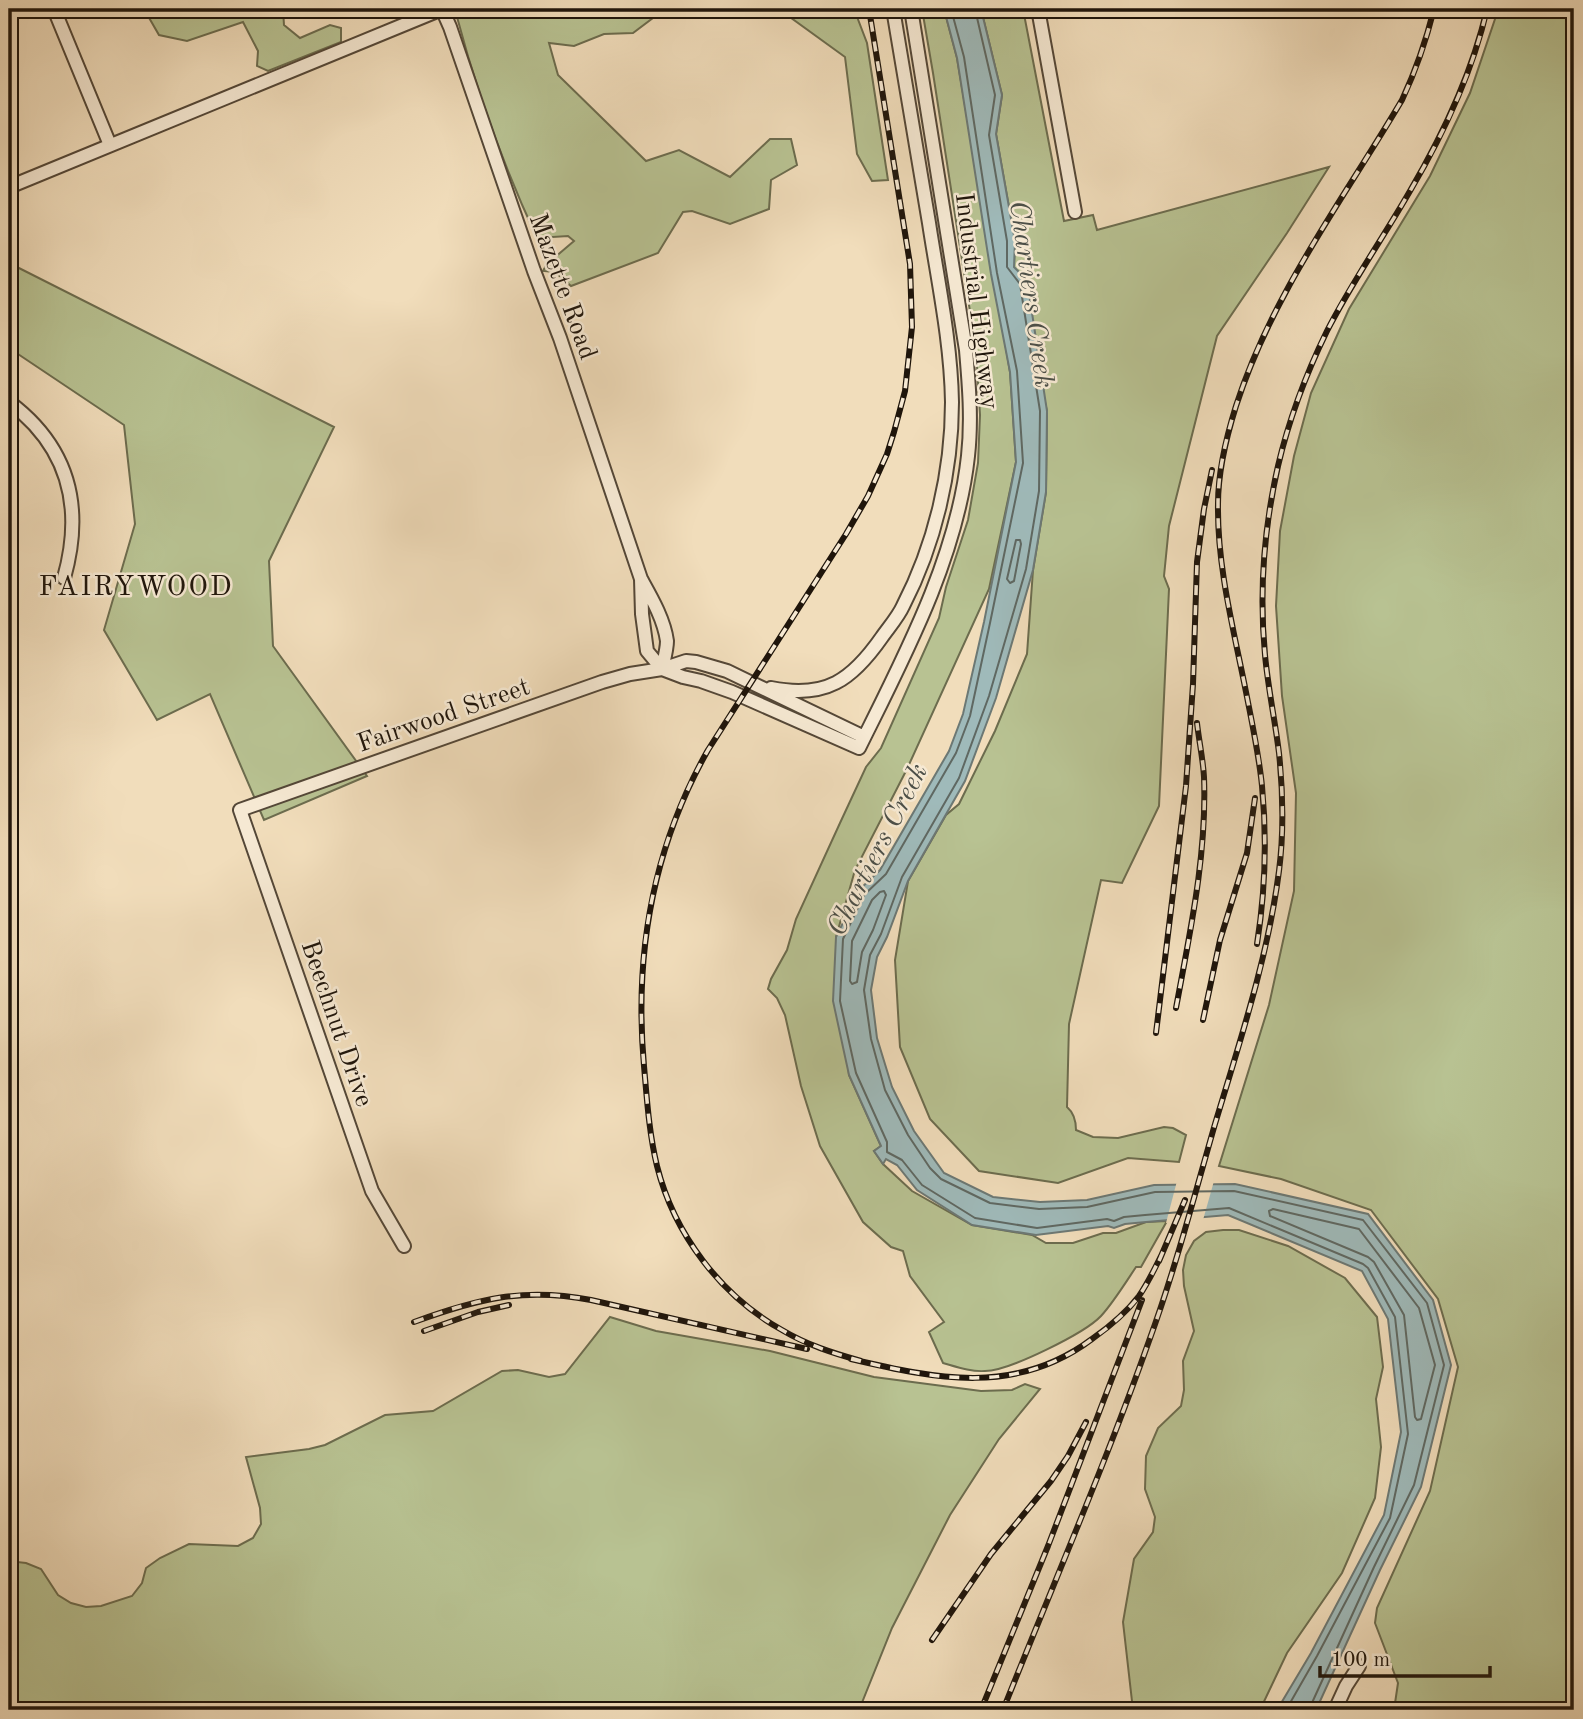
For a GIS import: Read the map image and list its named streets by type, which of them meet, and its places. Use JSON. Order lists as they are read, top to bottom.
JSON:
{
  "streets": {
    "street": [
      "Mazette Road",
      "Industrial Highway",
      "Fairwood Street",
      "Beechnut Drive"
    ]
  },
  "crossings": [
    ["Mazette Road", "Fairwood Street"],
    ["Industrial Highway", "Fairwood Street"],
    ["Fairwood Street", "Beechnut Drive"]
  ],
  "districts": ["FAIRYWOOD"],
  "water": ["Chartiers Creek"],
  "scale_bar": "100 m"
}
